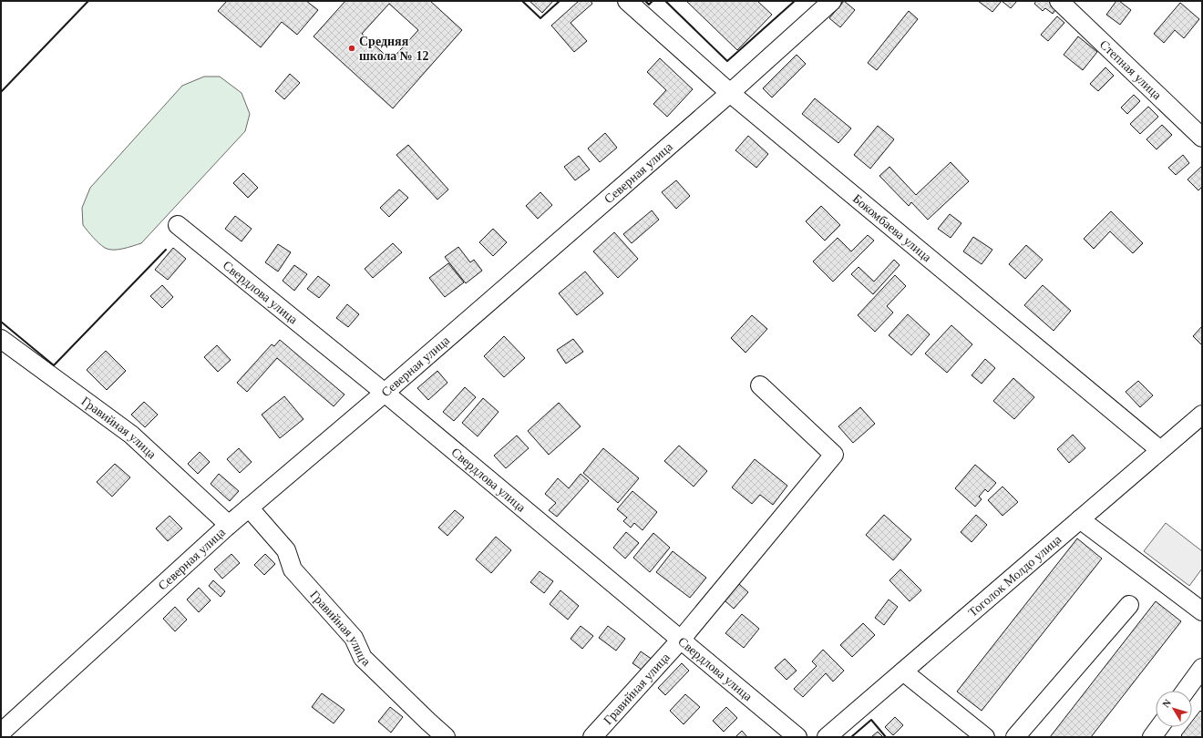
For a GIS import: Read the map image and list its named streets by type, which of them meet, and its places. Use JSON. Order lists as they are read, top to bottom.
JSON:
{
  "streets": {
    "street": [
      "Степная улица",
      "Северная улица",
      "Бокомбаева улица",
      "Свердлова улица",
      "Гравийная улица",
      "Тоголок Молдо улица"
    ]
  },
  "crossings": [
    ["Северная улица", "Бокомбаева улица"],
    ["Северная улица", "Свердлова улица"],
    ["Северная улица", "Гравийная улица"],
    ["Бокомбаева улица", "Тоголок Молдо улица"],
    ["Свердлова улица", "Гравийная улица"]
  ],
  "places": ["Средняя школа № 12"],
  "north": "top left"
}
